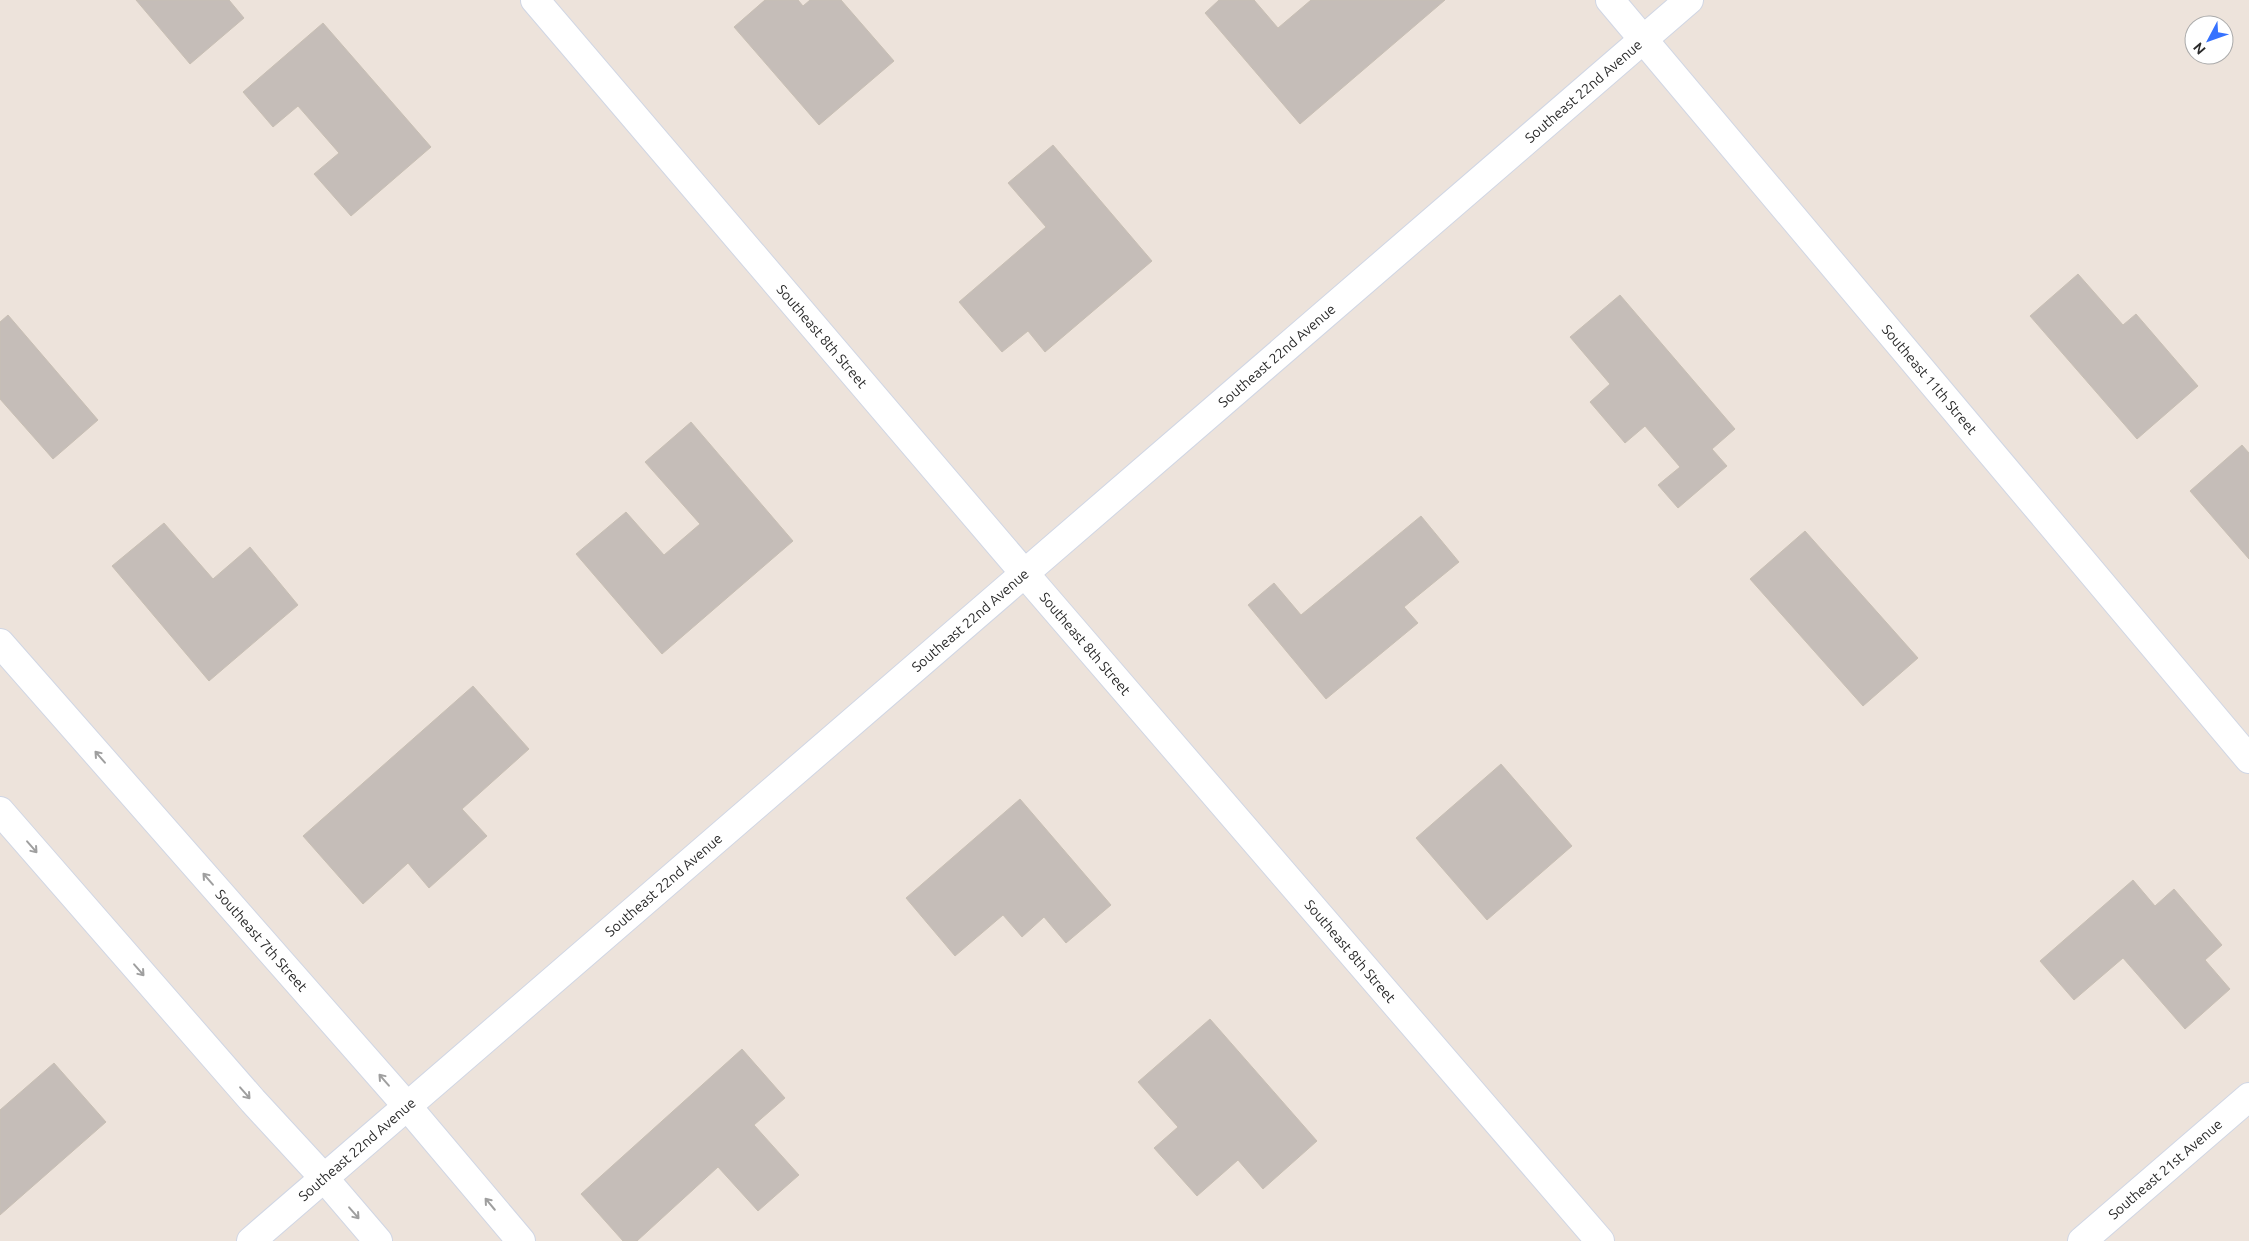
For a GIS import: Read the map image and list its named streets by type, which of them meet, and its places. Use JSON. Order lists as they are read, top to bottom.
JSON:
{
  "streets": {
    "street": [
      "Southeast 22nd Avenue",
      "Southeast 8th Street",
      "Southeast 11th Street",
      "Southeast 7th Street",
      "Southeast 21st Avenue"
    ]
  },
  "crossings": [
    ["Southeast 22nd Avenue", "Southeast 8th Street"],
    ["Southeast 22nd Avenue", "Southeast 11th Street"],
    ["Southeast 22nd Avenue", "Southeast 7th Street"]
  ],
  "north": "bottom left"
}
